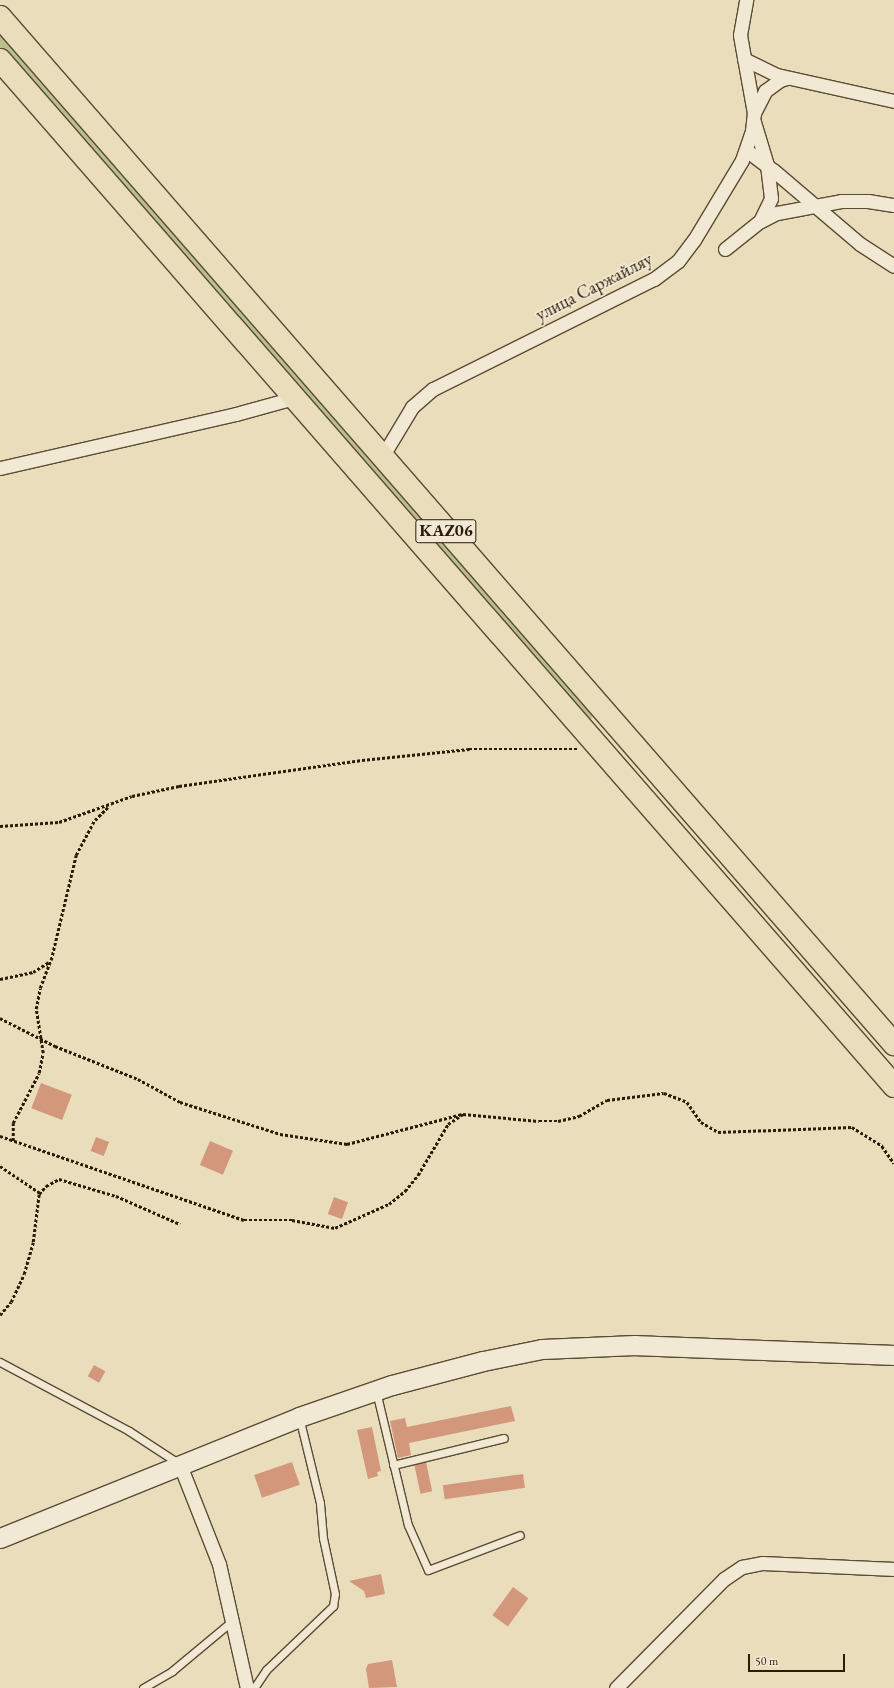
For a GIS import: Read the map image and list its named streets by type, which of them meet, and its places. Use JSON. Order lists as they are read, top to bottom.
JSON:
{
  "streets": {
    "highway": ["KАZ06"],
    "street": ["улица Саржайляу"]
  },
  "crossings": [
    ["улица Саржайляу", "KАZ06"]
  ],
  "scale_bar": "50 m"
}
